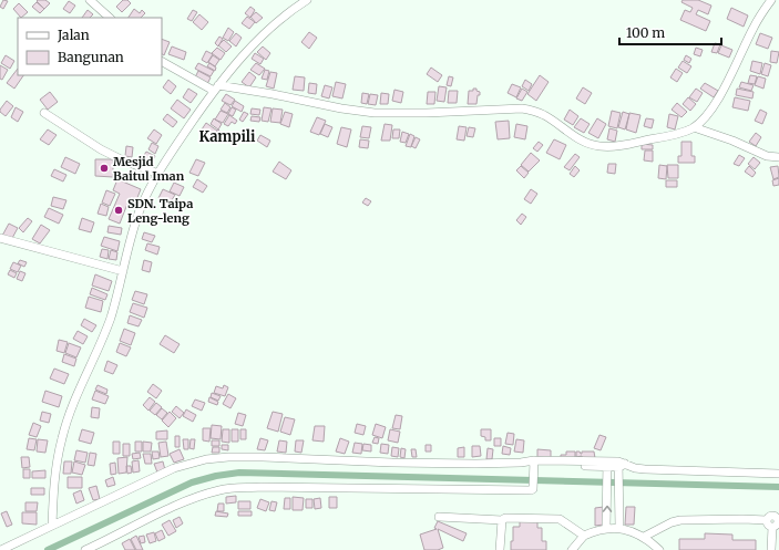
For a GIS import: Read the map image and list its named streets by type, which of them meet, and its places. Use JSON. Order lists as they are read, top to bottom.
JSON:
{
  "districts": ["Kampili"],
  "places": ["Mesjid Baitul Iman", "SDN. Taipa Leng-leng"],
  "legend": ["Jalan", "Bangunan"],
  "scale_bar": "100 m"
}
